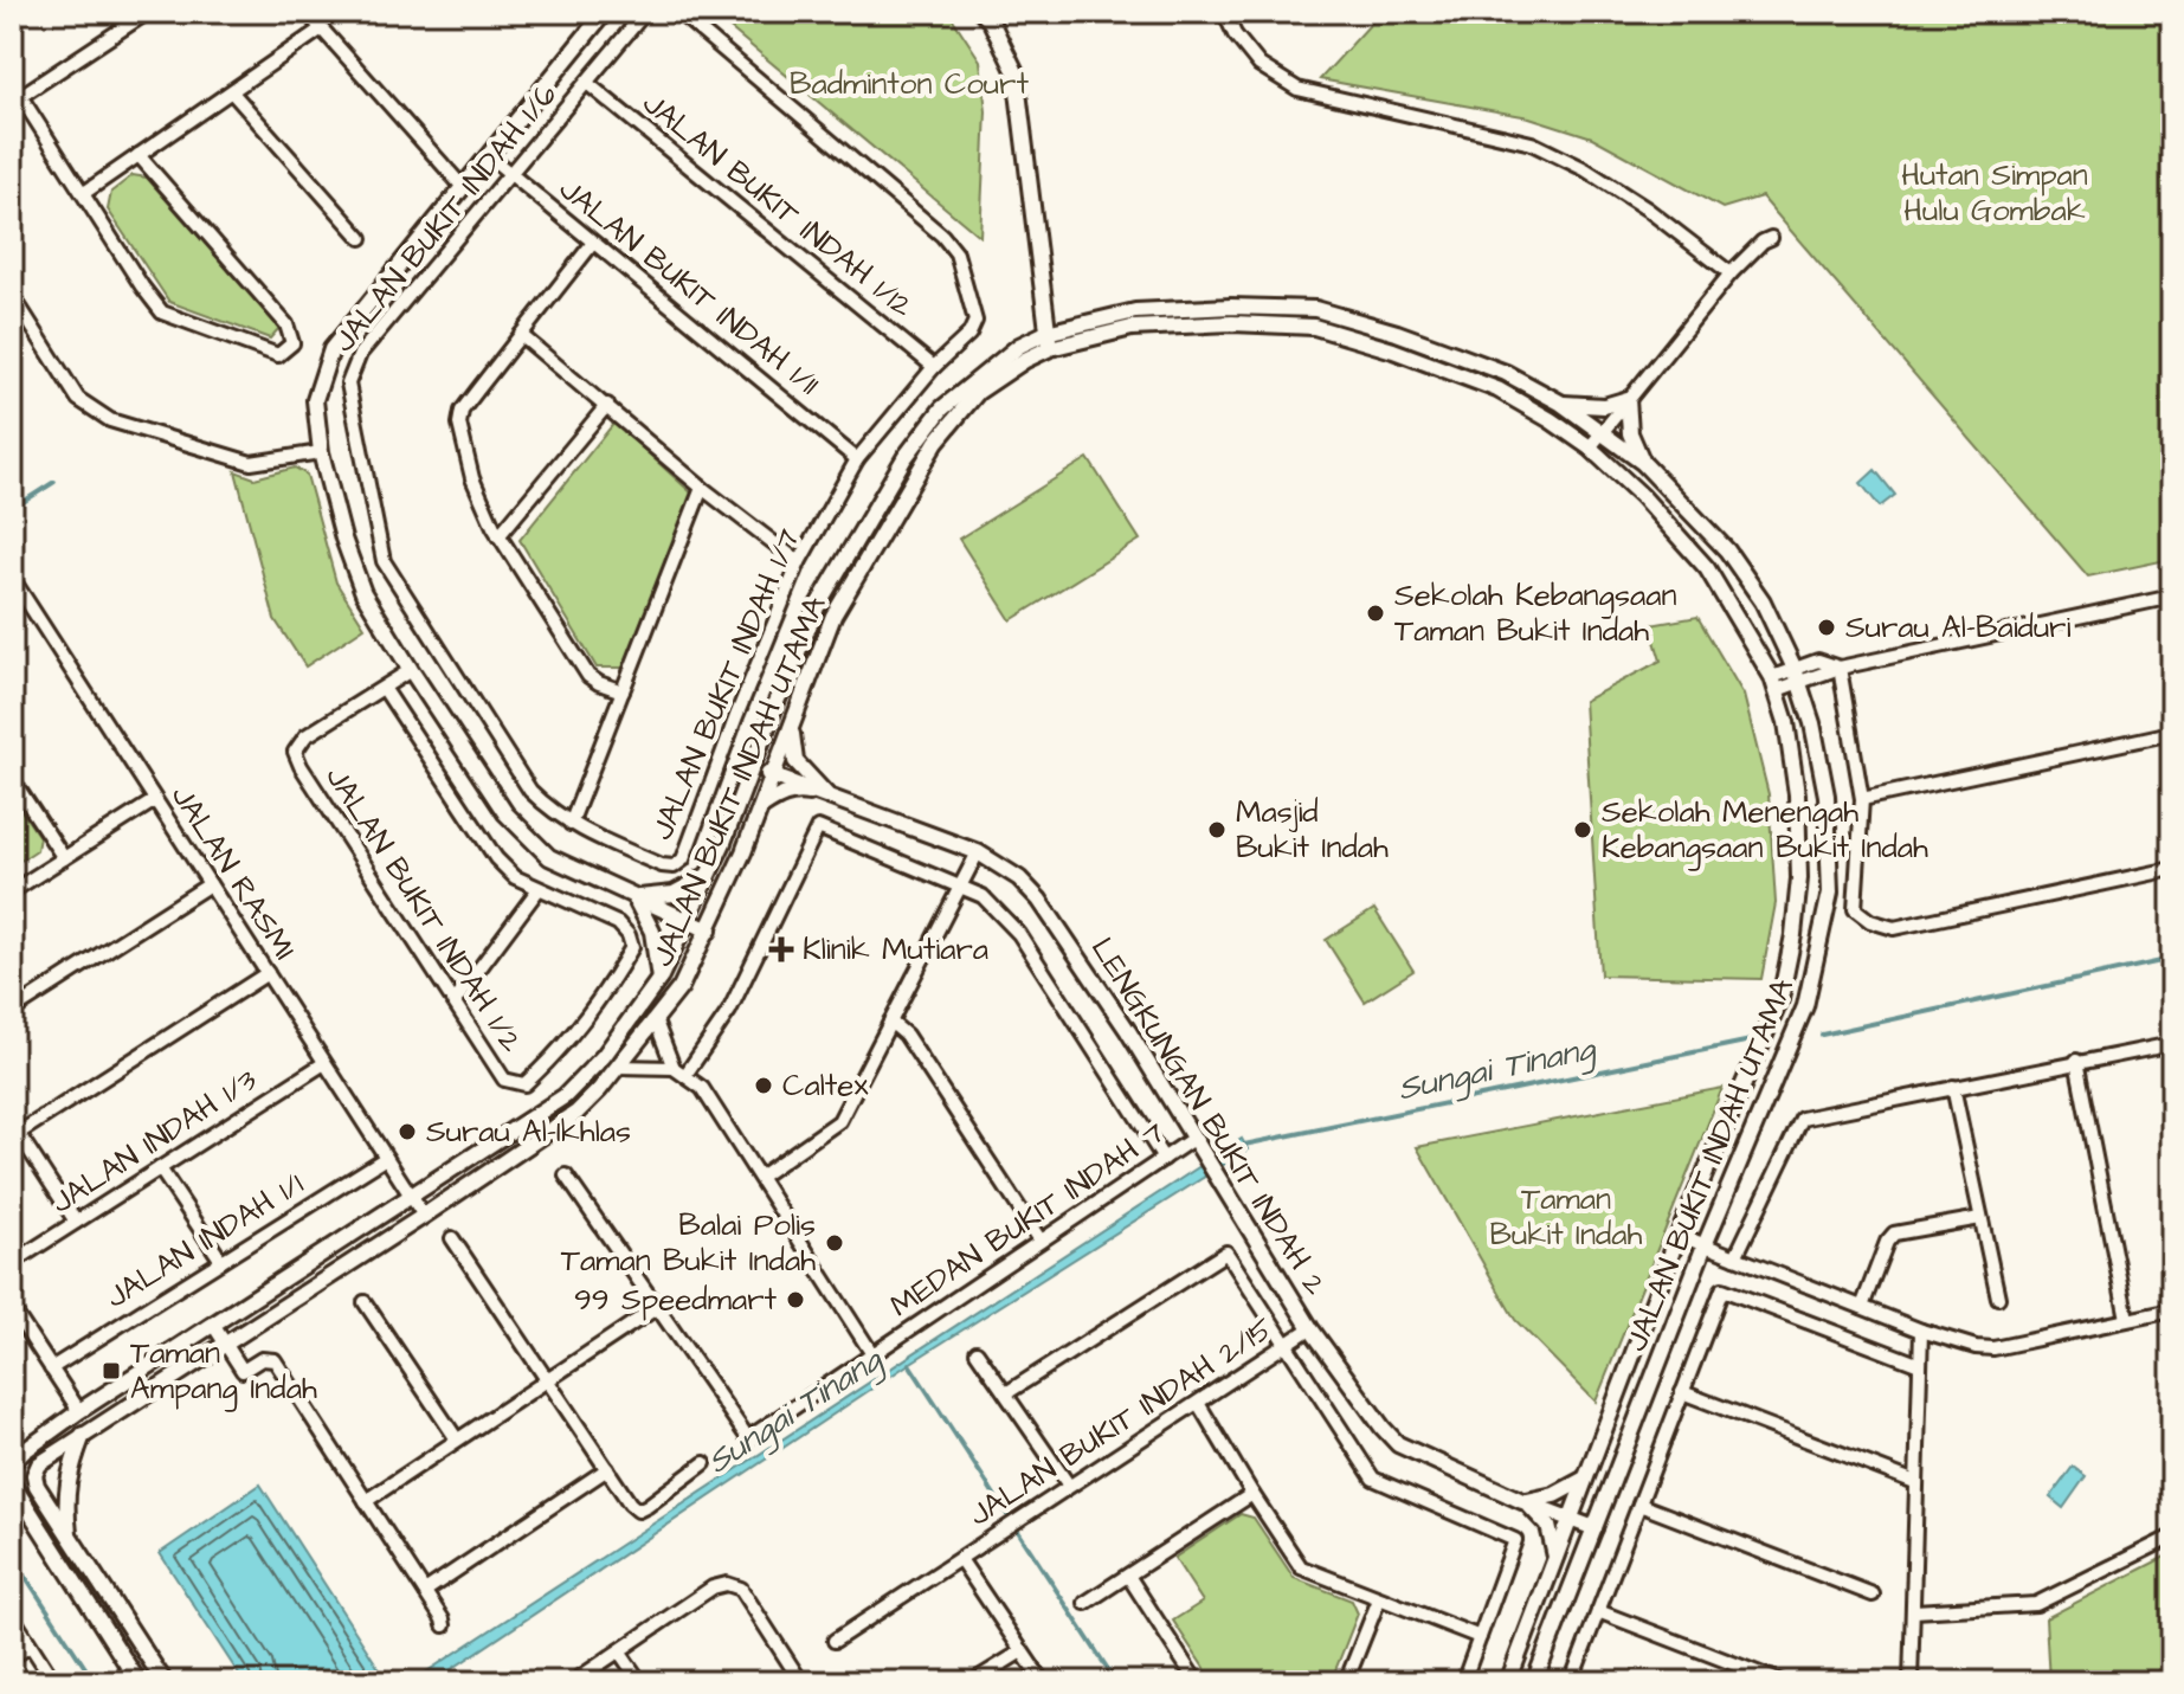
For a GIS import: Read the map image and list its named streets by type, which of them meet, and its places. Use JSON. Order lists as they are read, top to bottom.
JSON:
{
  "streets": {
    "street": [
      "JALAN BUKIT INDAH 1/12",
      "JALAN BUKIT INDAH 1/6",
      "JALAN BUKIT INDAH 1/11",
      "JALAN BUKIT INDAH 1/7",
      "JALAN BUKIT INDAH UTAMA",
      "JALAN RASMI",
      "JALAN BUKIT INDAH 1/2",
      "LENGKUNGAN BUKIT INDAH 2",
      "JALAN INDAH 1/3",
      "MEDAN BUKIT INDAH 7",
      "JALAN INDAH 1/1",
      "JALAN BUKIT INDAH 2/15"
    ]
  },
  "crossings": [
    ["JALAN BUKIT INDAH 1/12", "JALAN BUKIT INDAH 1/6"],
    ["JALAN BUKIT INDAH 1/12", "JALAN BUKIT INDAH 1/7"],
    ["JALAN BUKIT INDAH 1/6", "JALAN BUKIT INDAH 1/11"],
    ["JALAN BUKIT INDAH 1/6", "JALAN BUKIT INDAH 1/7"],
    ["JALAN BUKIT INDAH 1/11", "JALAN BUKIT INDAH 1/7"],
    ["JALAN BUKIT INDAH UTAMA", "JALAN RASMI"],
    ["JALAN BUKIT INDAH UTAMA", "LENGKUNGAN BUKIT INDAH 2"],
    ["JALAN RASMI", "JALAN INDAH 1/3"],
    ["JALAN RASMI", "JALAN INDAH 1/1"],
    ["LENGKUNGAN BUKIT INDAH 2", "MEDAN BUKIT INDAH 7"],
    ["LENGKUNGAN BUKIT INDAH 2", "JALAN BUKIT INDAH 2/15"]
  ],
  "water": ["Sungai Tinang"],
  "parks": ["Badminton Court", "Hutan Simpan Hulu Gombak", "Taman Bukit Indah"],
  "places": {
    "other": [
      "Sekolah Kebangsaan Taman Bukit Indah",
      "Surau Al-Baiduri",
      "Masjid Bukit Indah",
      "Sekolah Menengah Kebangsaan Bukit Indah",
      "Caltex",
      "Surau Al-Ikhlas",
      "Balai Polis Taman Bukit Indah",
      "99 Speedmart"
    ],
    "health": ["Klinik Mutiara"],
    "transit": ["Taman Ampang Indah"]
  }
}
